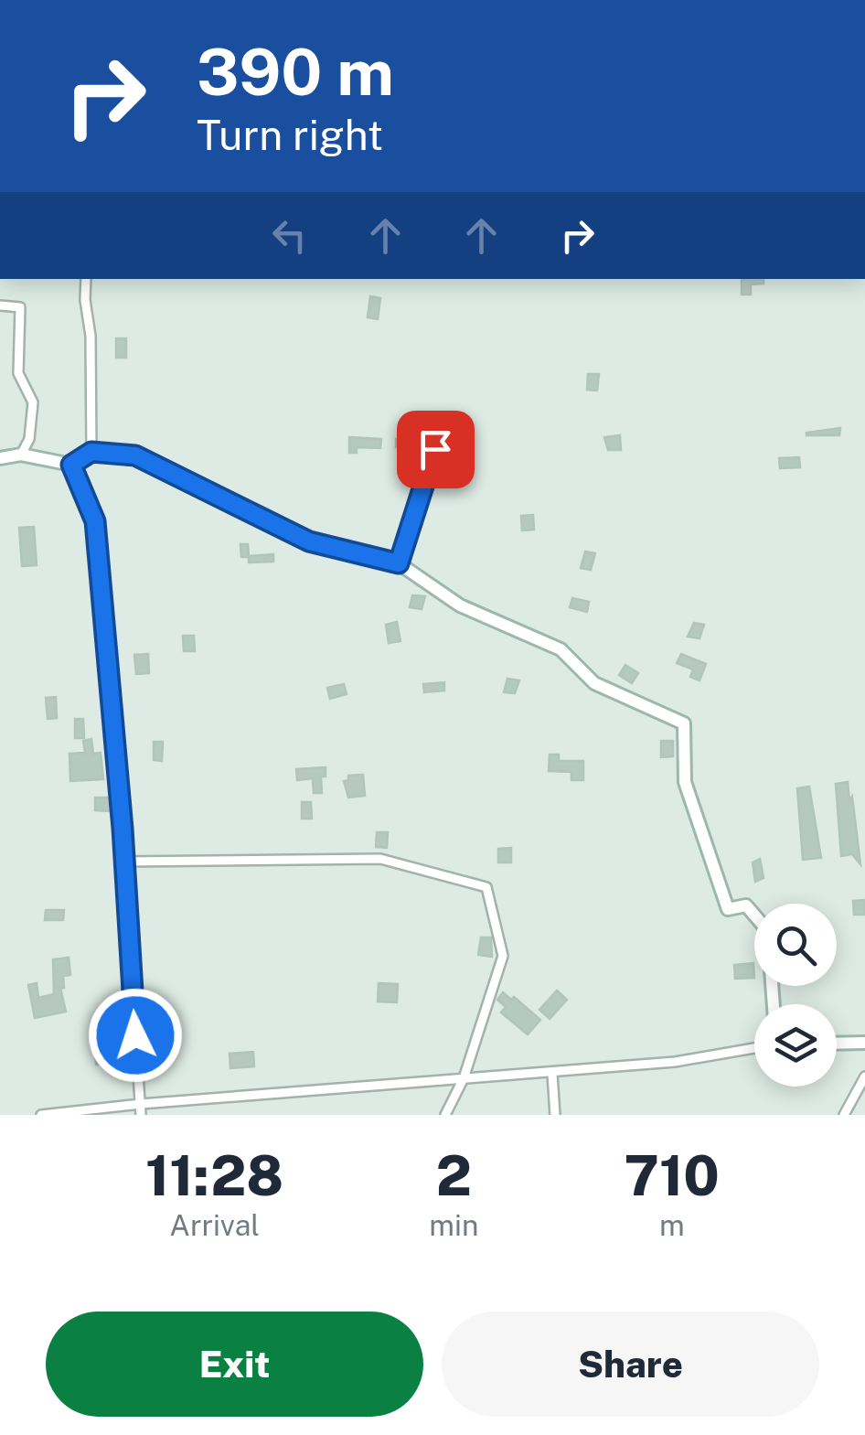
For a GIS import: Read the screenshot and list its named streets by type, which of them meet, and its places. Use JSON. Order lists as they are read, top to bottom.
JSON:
{
  "page": {
    "turn": ["390 m", "Turn right"],
    "eta": [
      "11:28",
      "Arrival",
      "2",
      "min",
      "710",
      "m"
    ],
    "buttons": ["Exit", "Share"]
  }
}
